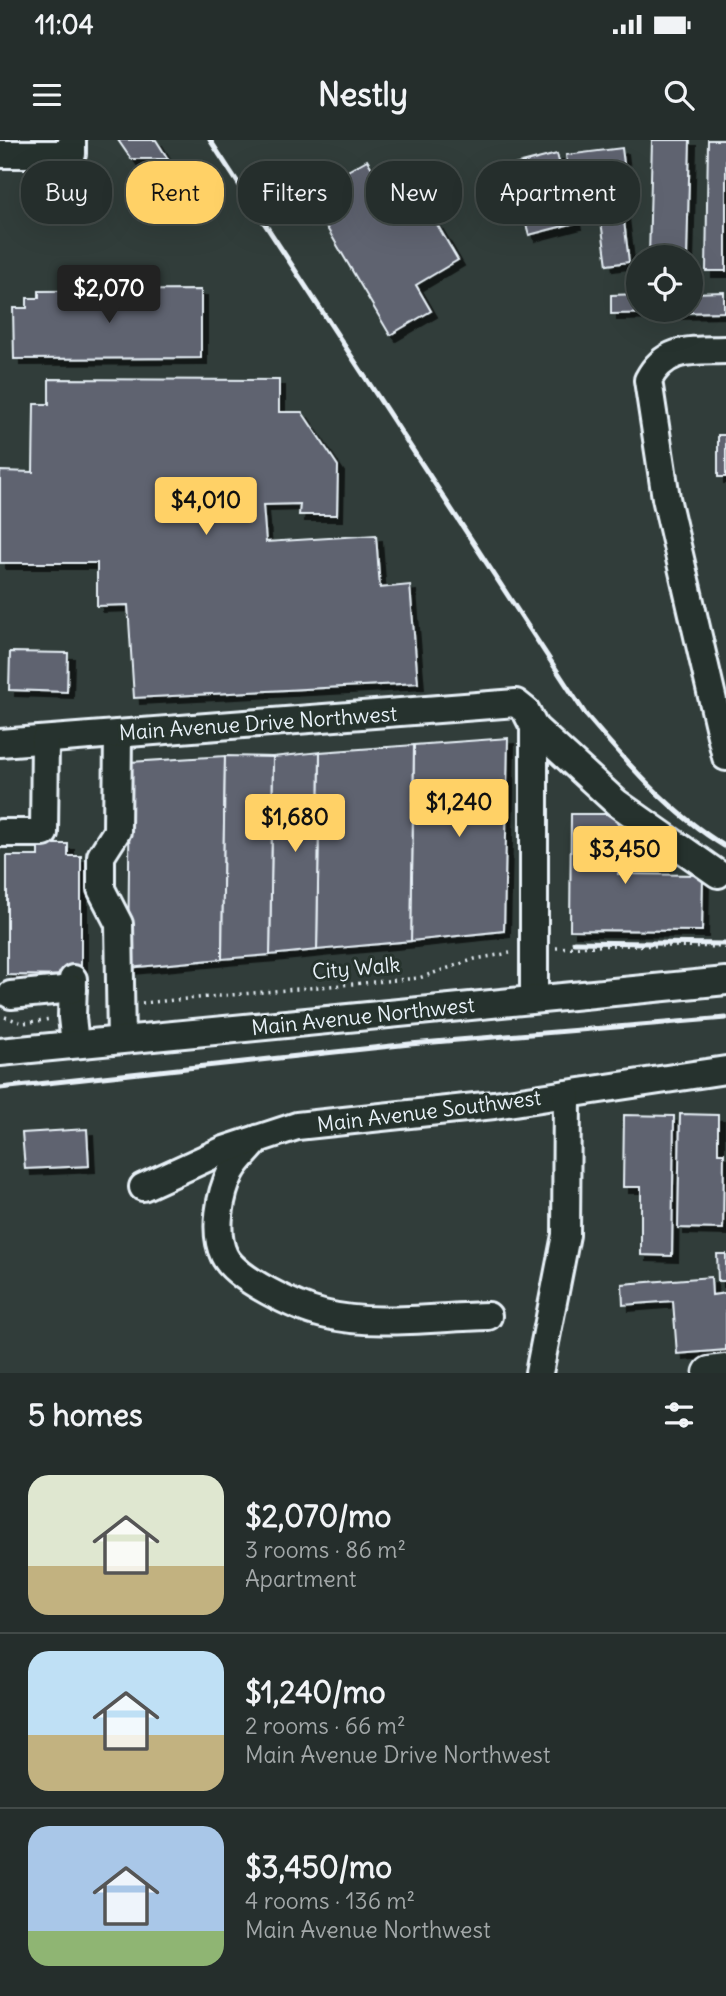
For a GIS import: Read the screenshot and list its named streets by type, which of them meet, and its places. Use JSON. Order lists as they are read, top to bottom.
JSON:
{
  "streets": {
    "street": ["Main Avenue Drive Northwest", "Main Avenue Northwest", "Main Avenue Southwest"],
    "path": ["City Walk"]
  },
  "page": {
    "status": "11:04",
    "header": "Nestly",
    "chip": [
      "Buy",
      "Rent",
      "Filters",
      "New",
      "Apartment"
    ],
    "price": [
      "$2,070",
      "$4,010",
      "$1,240",
      "$1,680",
      "$3,450"
    ],
    "heading": "5 homes",
    "list": [
      {
        "name": "$2,070/mo",
        "note": "3 rooms · 86 m² · Apartment"
      },
      {
        "name": "$1,240/mo",
        "note": "2 rooms · 66 m² · Main Avenue Drive Northwest"
      },
      {
        "name": "$3,450/mo",
        "note": "4 rooms · 136 m² · Main Avenue Northwest"
      }
    ]
  }
}
